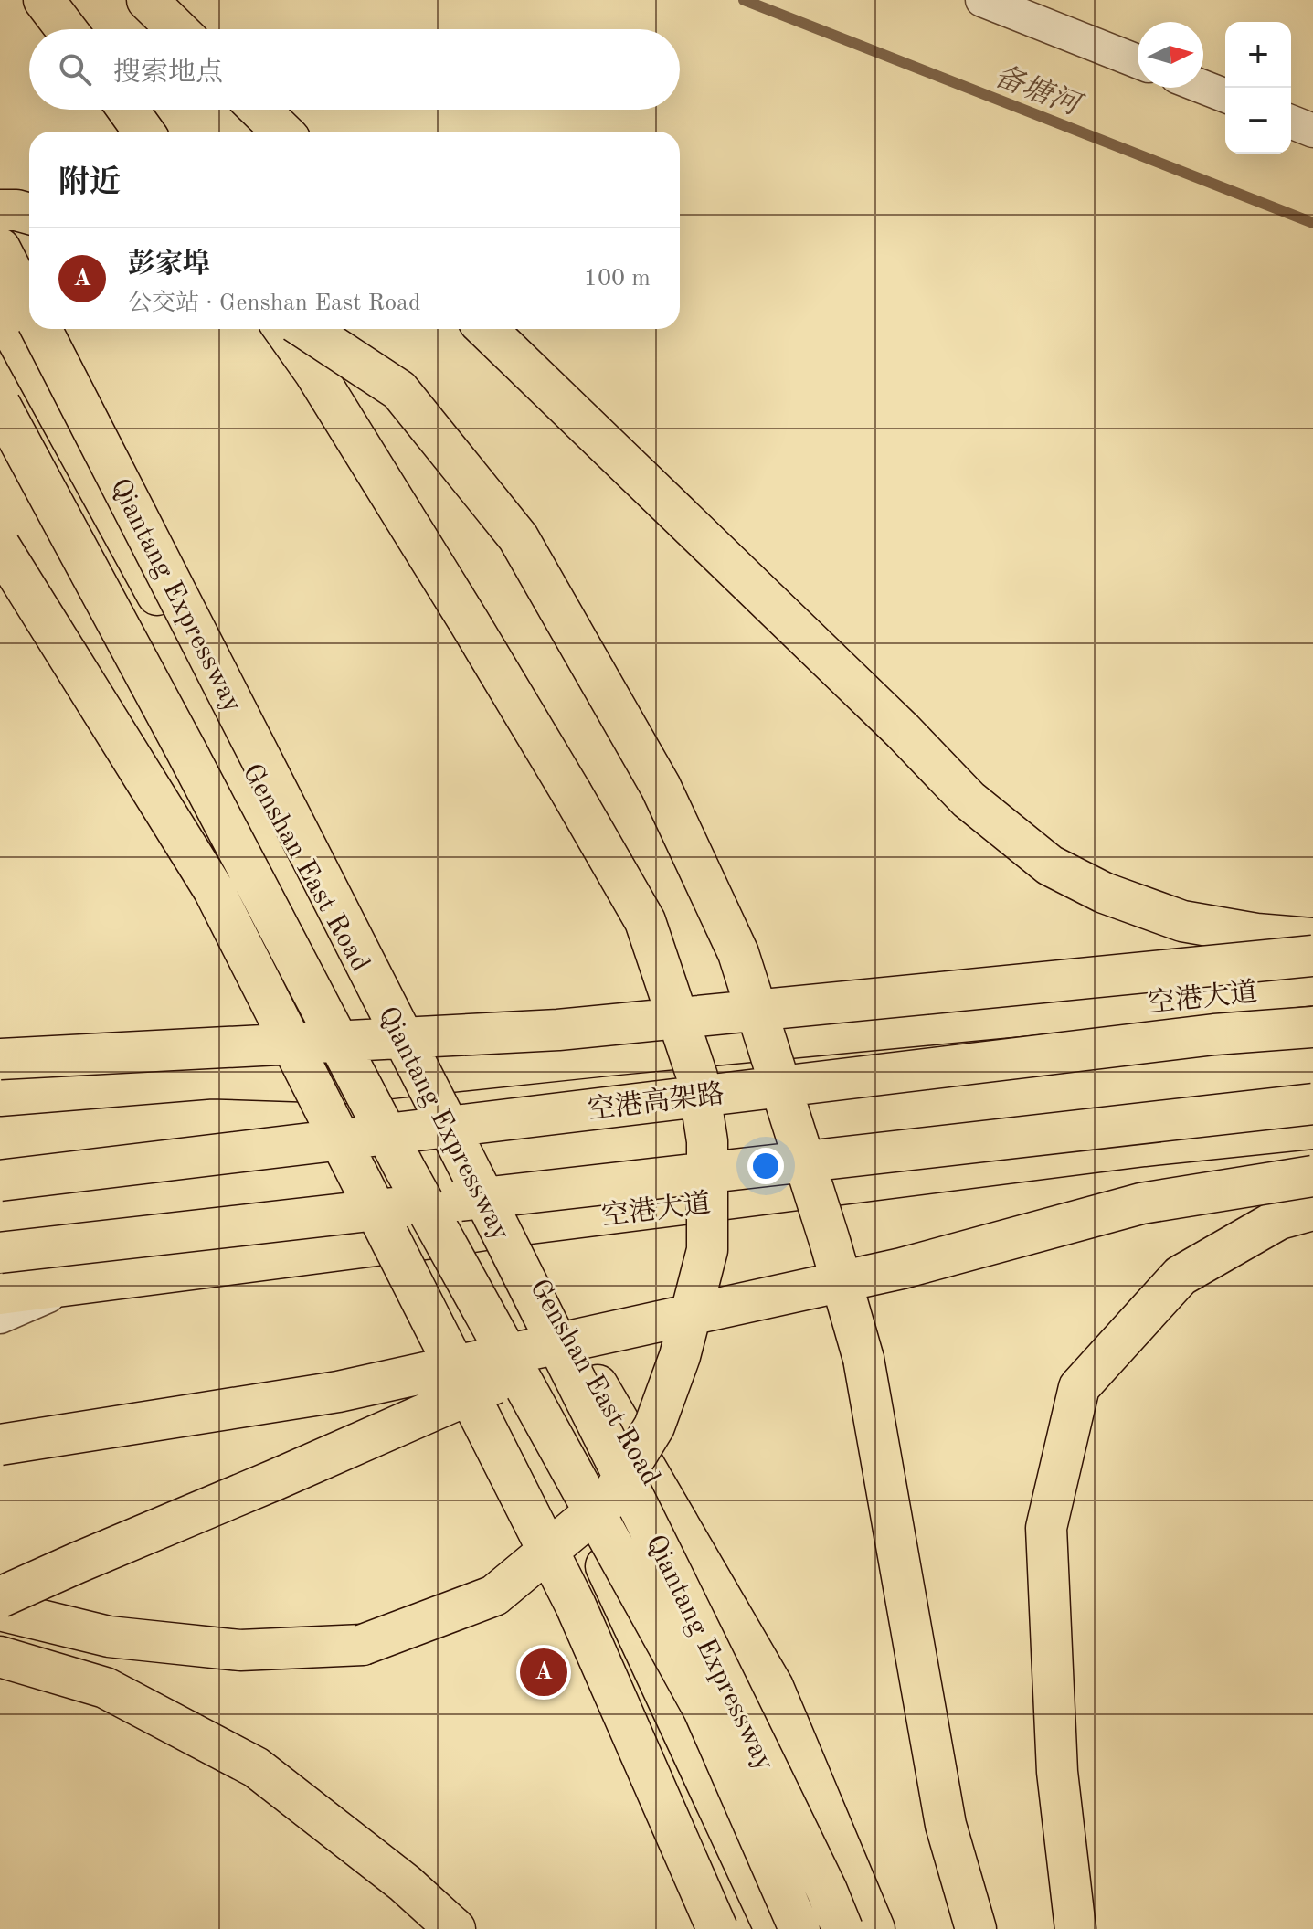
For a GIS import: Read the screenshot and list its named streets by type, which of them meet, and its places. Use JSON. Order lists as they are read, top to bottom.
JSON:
{
  "streets": {
    "main road": [
      "Qiantang Expressway",
      "Genshan East Road",
      "空港大道",
      "空港高架路"
    ]
  },
  "crossings": [
    ["Genshan East Road", "空港大道"]
  ],
  "water": ["备塘河"],
  "north": "right",
  "page": {
    "map_buttons": ["+", "−"],
    "search": "搜索地点",
    "heading": "附近",
    "list": [
      {
        "mark": "A",
        "name": "彭家埠",
        "note": "公交站 · Genshan East Road",
        "value": "100 m"
      }
    ],
    "pins": "A"
  }
}
